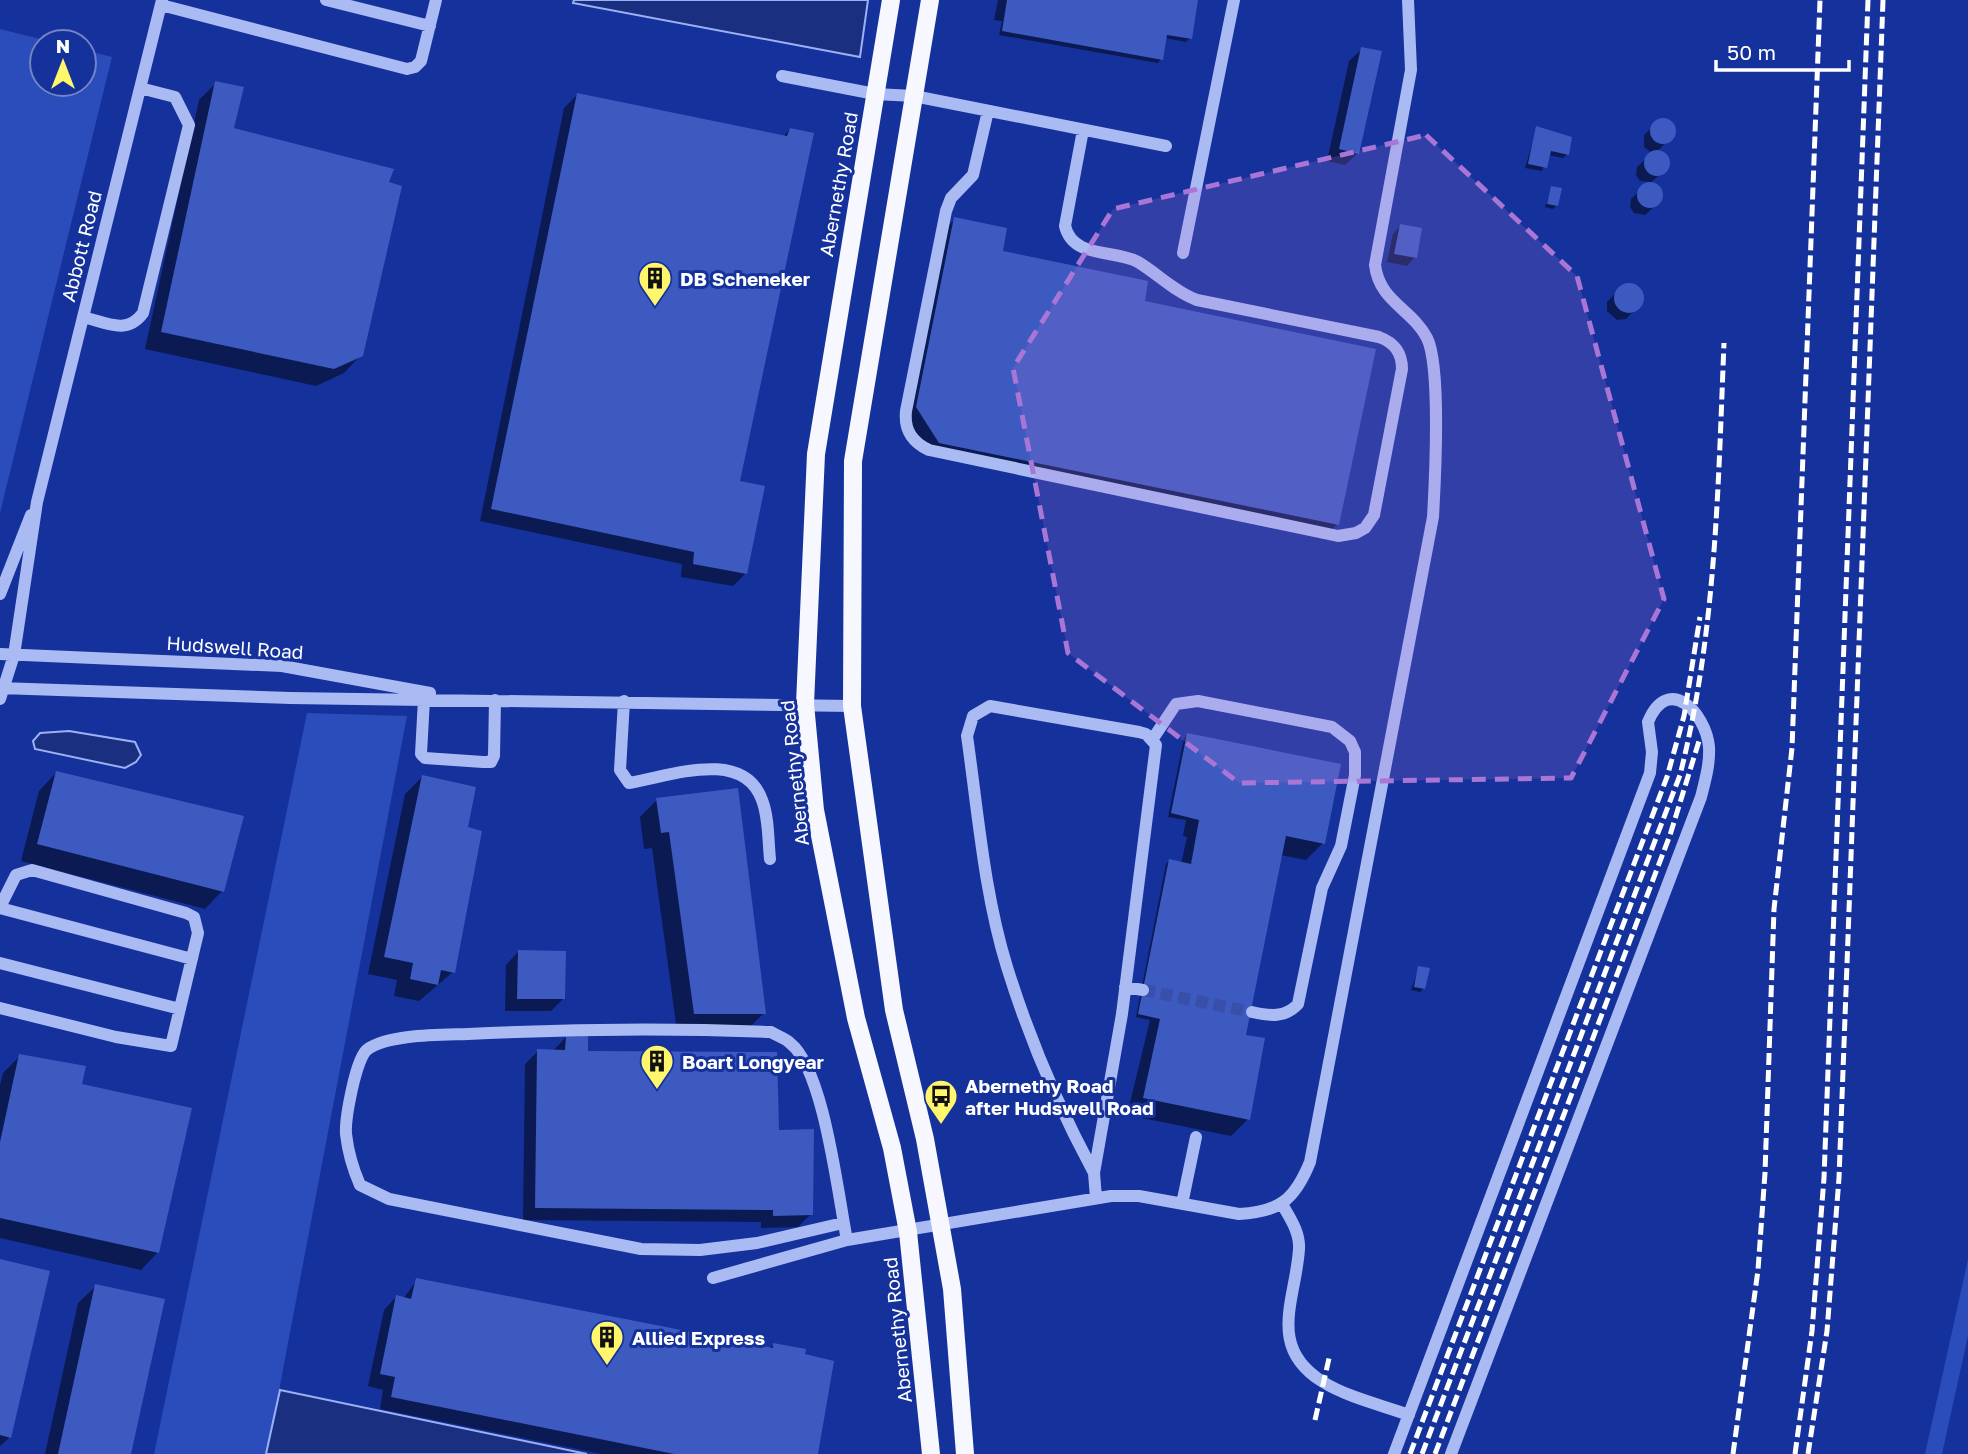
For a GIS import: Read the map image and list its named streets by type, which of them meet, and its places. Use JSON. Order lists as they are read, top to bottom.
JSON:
{
  "streets": {
    "main road": ["Abernethy Road"],
    "street": ["Abbott Road", "Hudswell Road"]
  },
  "crossings": [
    ["Abernethy Road", "Hudswell Road"],
    ["Abbott Road", "Hudswell Road"]
  ],
  "places": {
    "building": ["DB Scheneker", "Boart Longyear", "Allied Express"],
    "bus stop": ["Abernethy Road after Hudswell Road"]
  },
  "scale_bar": "50 m",
  "north": "top"
}
